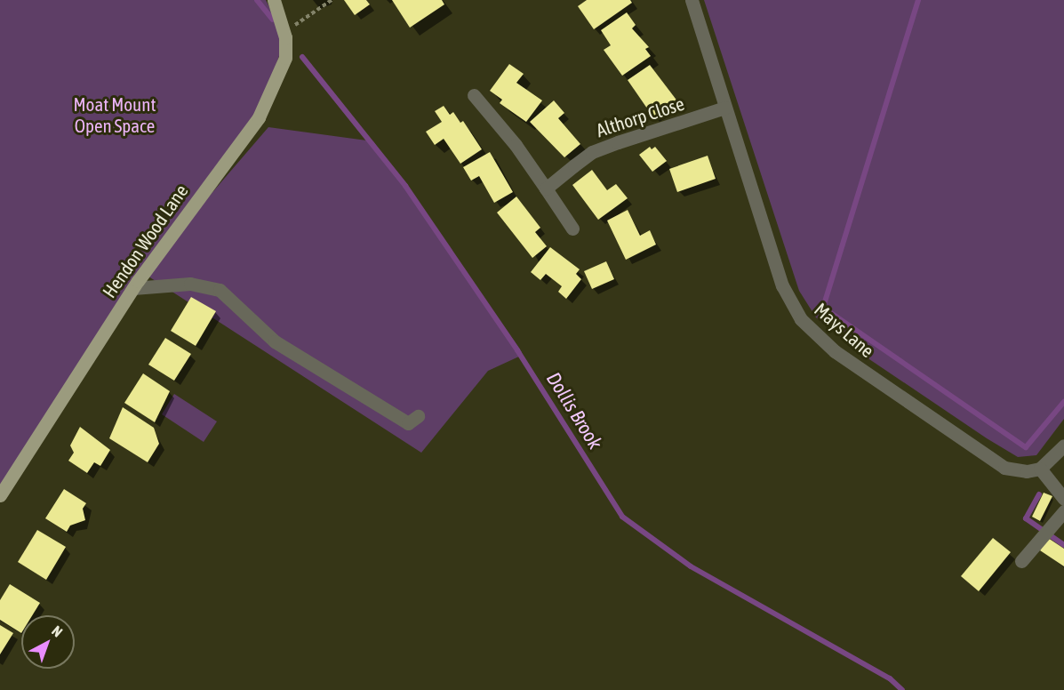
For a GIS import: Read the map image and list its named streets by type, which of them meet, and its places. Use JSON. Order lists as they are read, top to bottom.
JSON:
{
  "streets": {
    "main road": ["Hendon Wood Lane"],
    "street": ["Althorp Close", "Mays Lane"]
  },
  "crossings": [
    ["Althorp Close", "Mays Lane"]
  ],
  "water": ["Dollis Brook"],
  "parks": ["Moat Mount Open Space"],
  "north": "top right"
}
